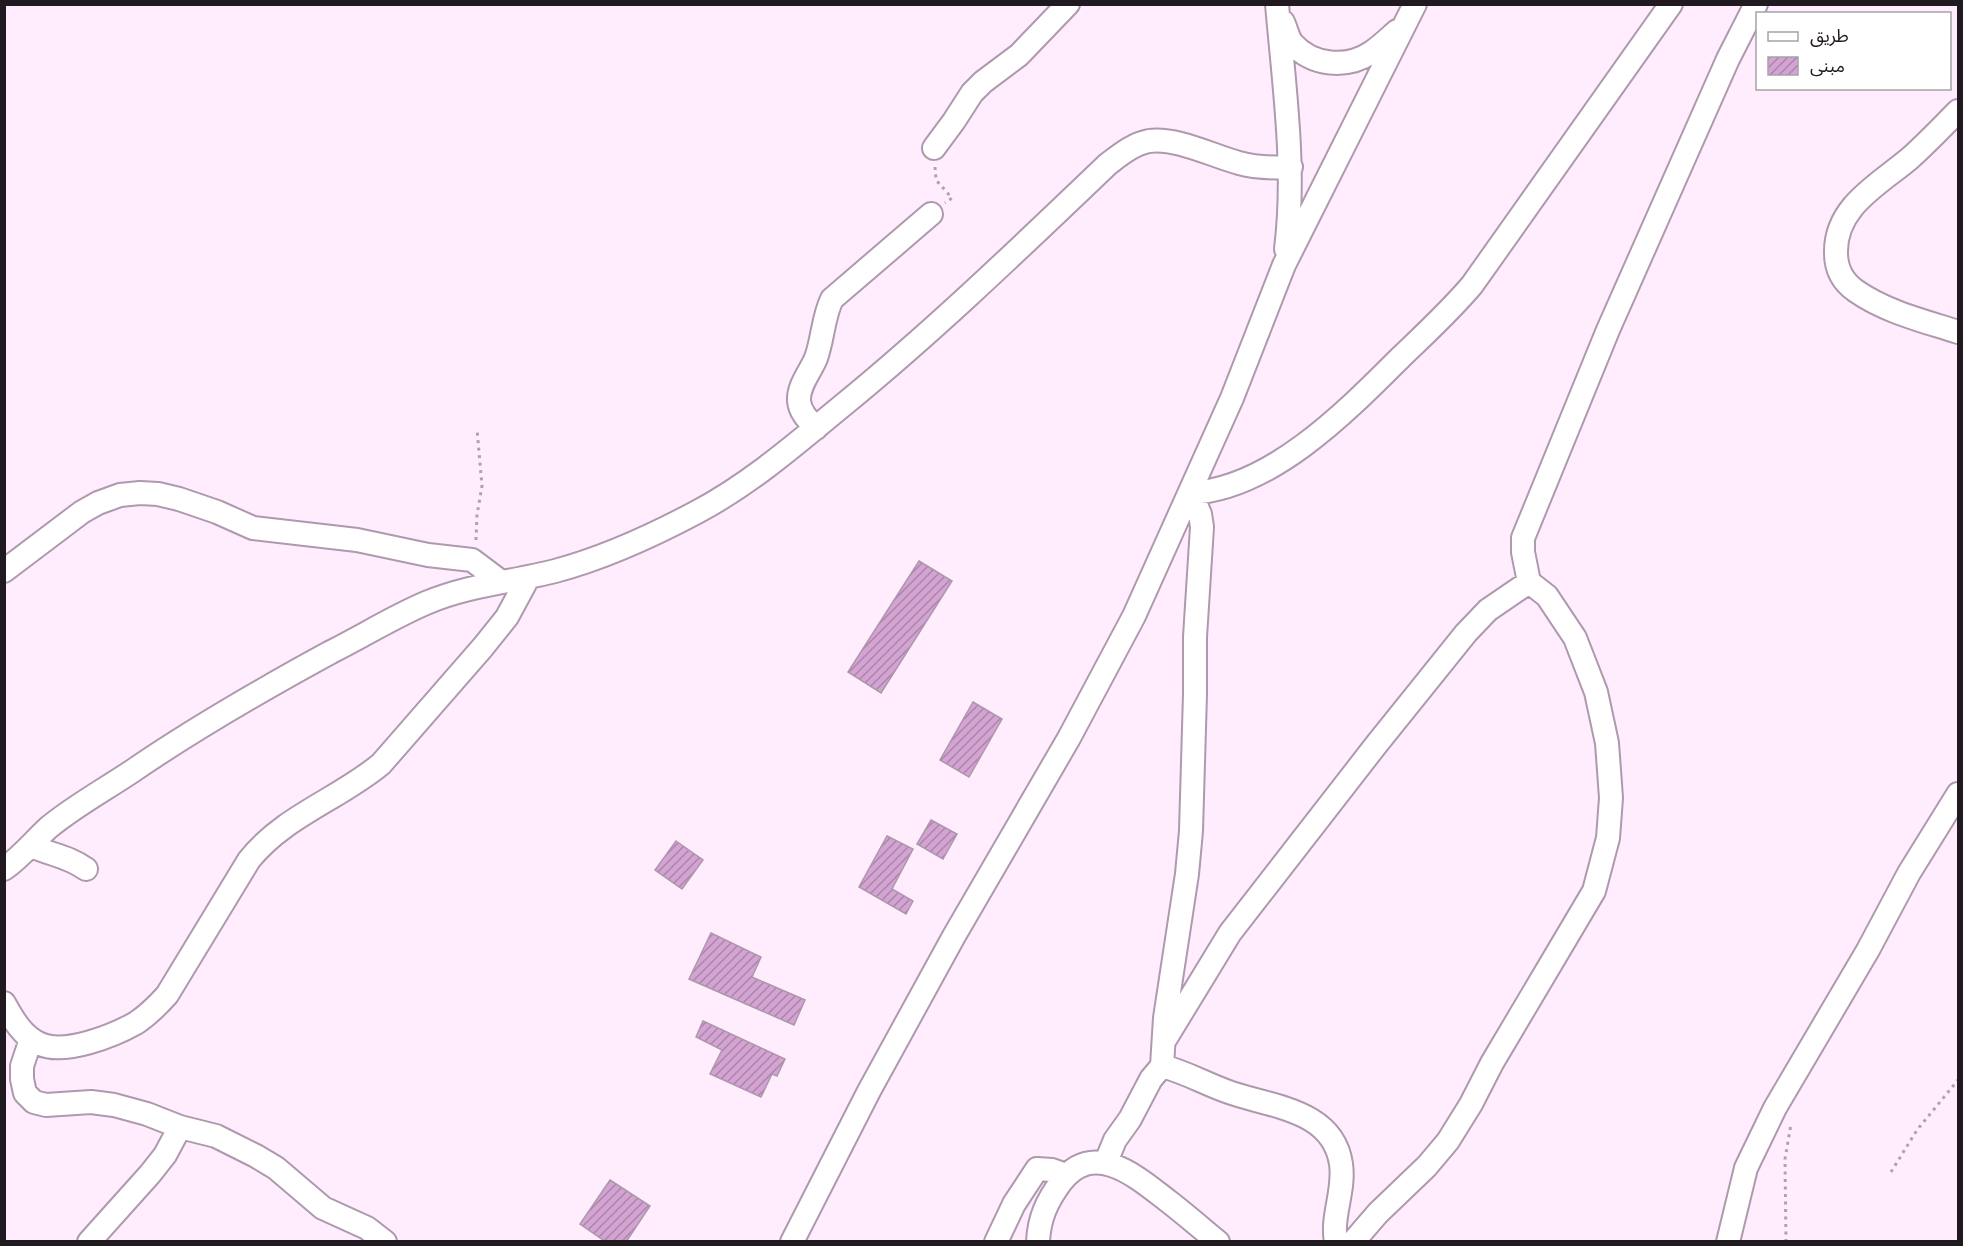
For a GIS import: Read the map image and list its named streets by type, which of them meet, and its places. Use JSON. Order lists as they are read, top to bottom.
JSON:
{
  "legend": ["طريق", "مبنى"]
}
